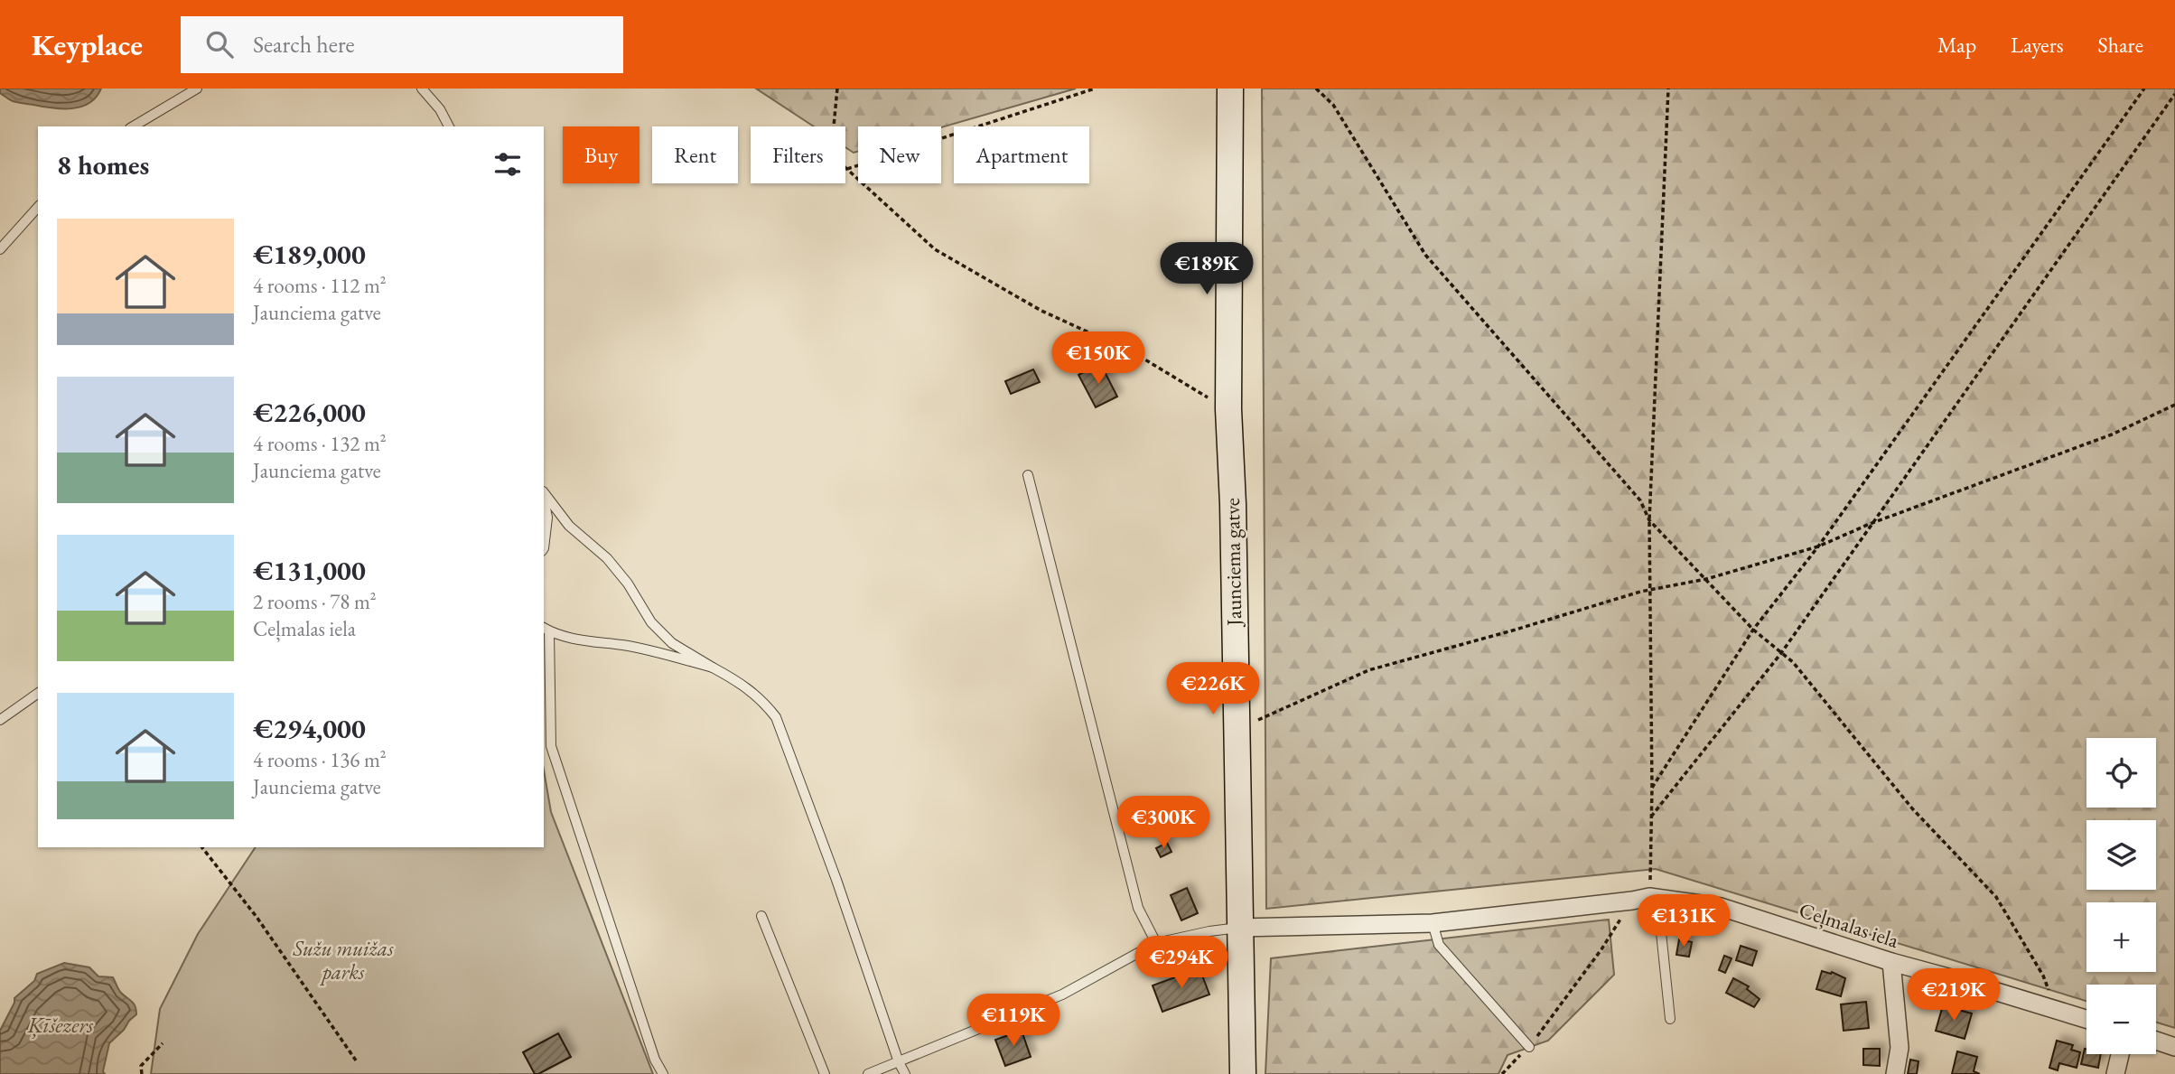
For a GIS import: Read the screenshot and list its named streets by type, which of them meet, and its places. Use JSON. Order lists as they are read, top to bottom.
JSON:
{
  "streets": {
    "main road": ["Jaunciema gatve"],
    "street": ["Ceļmalas iela"]
  },
  "crossings": [
    ["Jaunciema gatve", "Ceļmalas iela"]
  ],
  "water": ["Ķīšezers"],
  "parks": ["Sužu muižas parks"],
  "page": {
    "header": "Keyplace",
    "search": "Search here",
    "nav": ["Map", "Layers", "Share"],
    "chip": [
      "Buy",
      "Rent",
      "Filters",
      "New",
      "Apartment"
    ],
    "heading": "8 homes",
    "list": [
      {
        "name": "€189,000",
        "note": "4 rooms · 112 m² · Jaunciema gatve"
      },
      {
        "name": "€226,000",
        "note": "4 rooms · 132 m² · Jaunciema gatve"
      },
      {
        "name": "€131,000",
        "note": "2 rooms · 78 m² · Ceļmalas iela"
      },
      {
        "name": "€294,000",
        "note": "4 rooms · 136 m² · Jaunciema gatve"
      }
    ],
    "price": [
      "€189K",
      "€150K",
      "€226K",
      "€300K",
      "€131K",
      "€294K",
      "€219K",
      "€119K"
    ],
    "map_buttons": ["+", "−"]
  }
}
